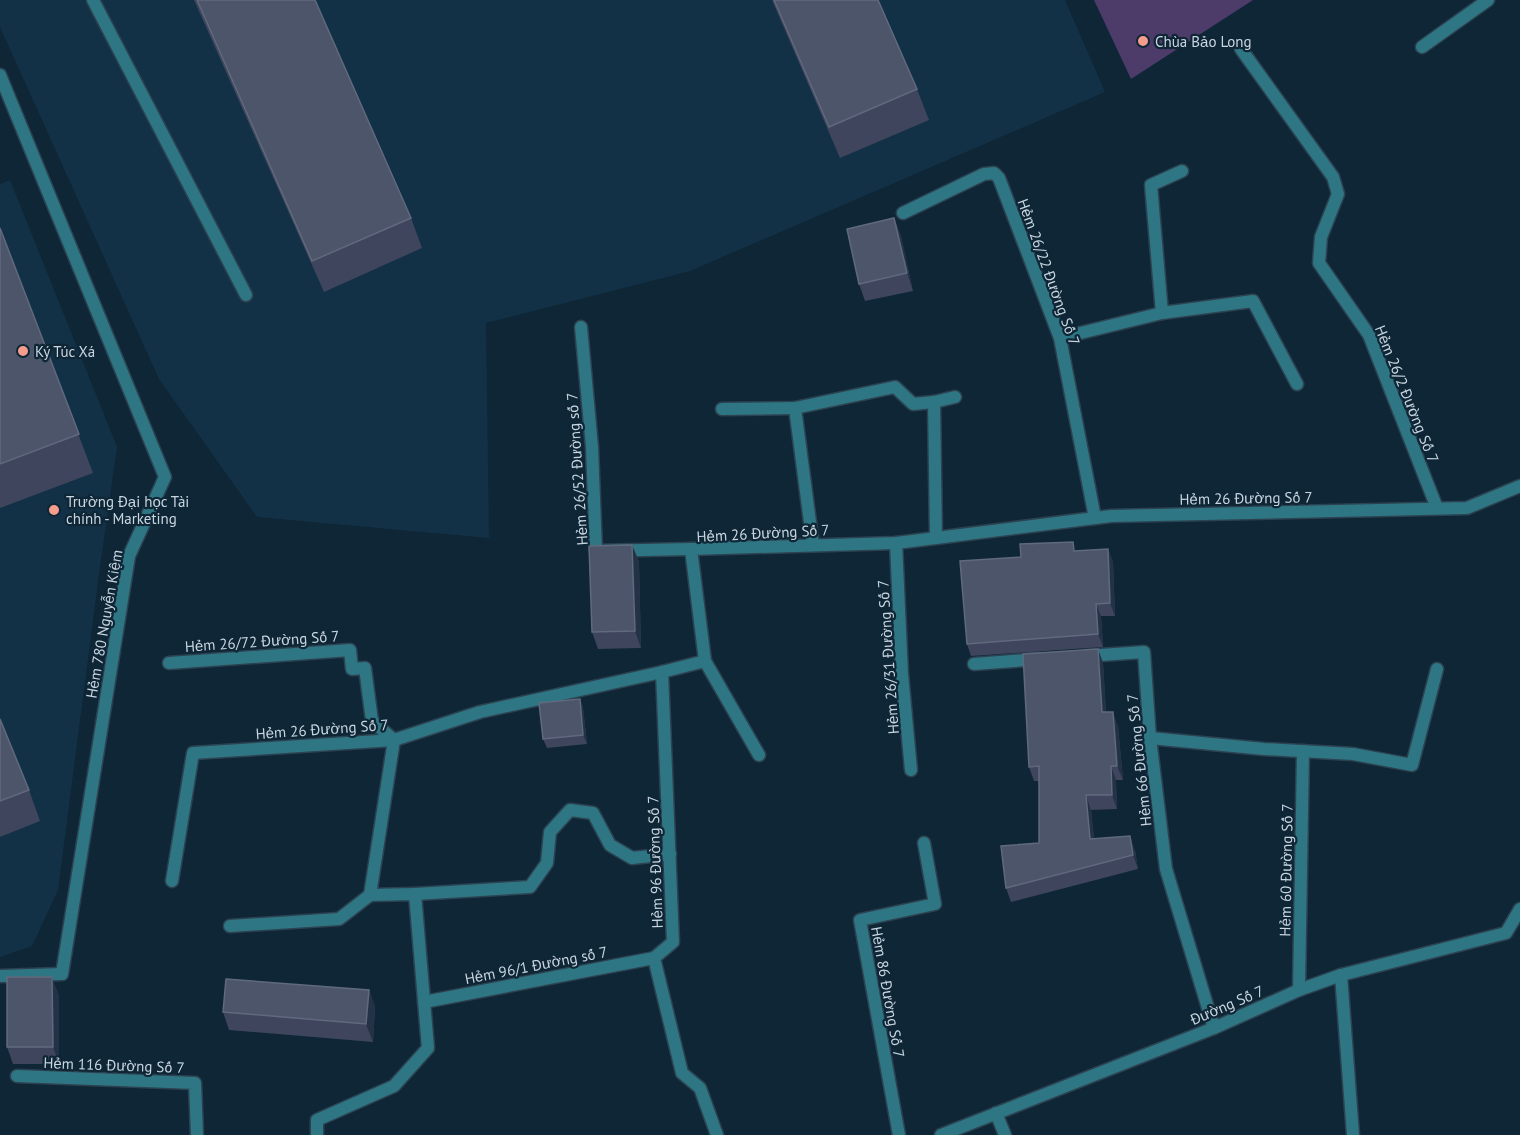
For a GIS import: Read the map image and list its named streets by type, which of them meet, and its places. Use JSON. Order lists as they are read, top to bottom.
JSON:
{
  "streets": {
    "street": [
      "Hẻm 26/22 Đường Số 7",
      "Hẻm 26/2 Đường Số 7",
      "Hẻm 26/52 Đường số 7",
      "Hẻm 26 Đường Số 7",
      "Hẻm 780 Nguyễn Kiệm",
      "Hẻm 26/72 Đường Số 7",
      "Hẻm 26/31 Đường Số 7",
      "Hẻm 66 Đường Số 7",
      "Hẻm 96 Đường Số 7",
      "Hẻm 60 Đường Số 7",
      "Hẻm 96/1 Đường số 7",
      "Hẻm 86 Đường Số 7",
      "Đường Số 7",
      "Hẻm 116 Đường Số 7"
    ]
  },
  "crossings": [
    ["Hẻm 26/22 Đường Số 7", "Hẻm 26 Đường Số 7"],
    ["Hẻm 26/2 Đường Số 7", "Hẻm 26 Đường Số 7"],
    ["Hẻm 26/52 Đường số 7", "Hẻm 26 Đường Số 7"],
    ["Hẻm 26 Đường Số 7", "Hẻm 26/72 Đường Số 7"],
    ["Hẻm 26 Đường Số 7", "Hẻm 26/31 Đường Số 7"],
    ["Hẻm 26 Đường Số 7", "Hẻm 96 Đường Số 7"],
    ["Hẻm 66 Đường Số 7", "Đường Số 7"],
    ["Hẻm 96 Đường Số 7", "Hẻm 96/1 Đường số 7"],
    ["Hẻm 60 Đường Số 7", "Đường Số 7"]
  ],
  "places": ["Chùa Bảo Long", "Ký Túc Xá", "Trường Đại học Tài chính - Marketing"]
}
